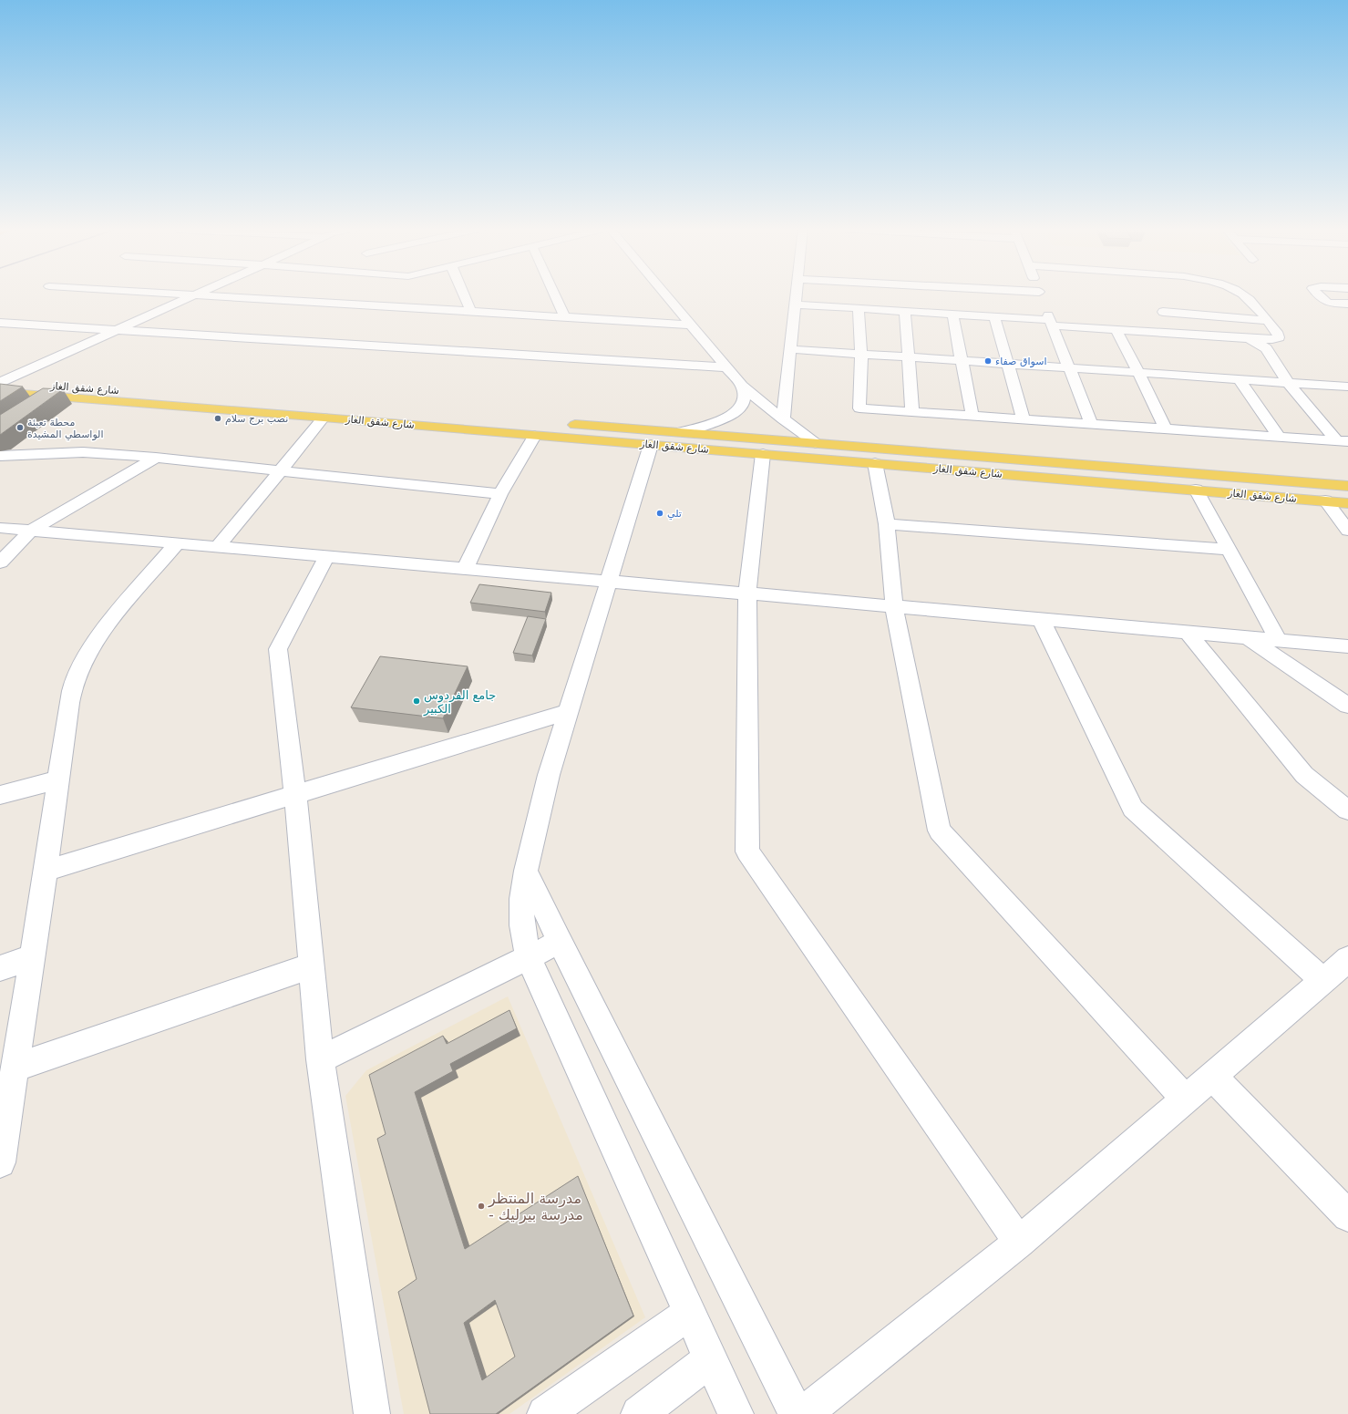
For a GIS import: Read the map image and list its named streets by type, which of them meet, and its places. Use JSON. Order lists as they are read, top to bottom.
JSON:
{
  "streets": {
    "main road": ["شارع شقق الغاز"]
  },
  "places": [
    "اسواق صفاء",
    "نصب برج سلام",
    "محطة تعبئة الواسطي المشيدة",
    "تلي",
    "جامع الفردوس الكبير",
    "مدرسة المنتظر - مدرسة بيرليك"
  ]
}
